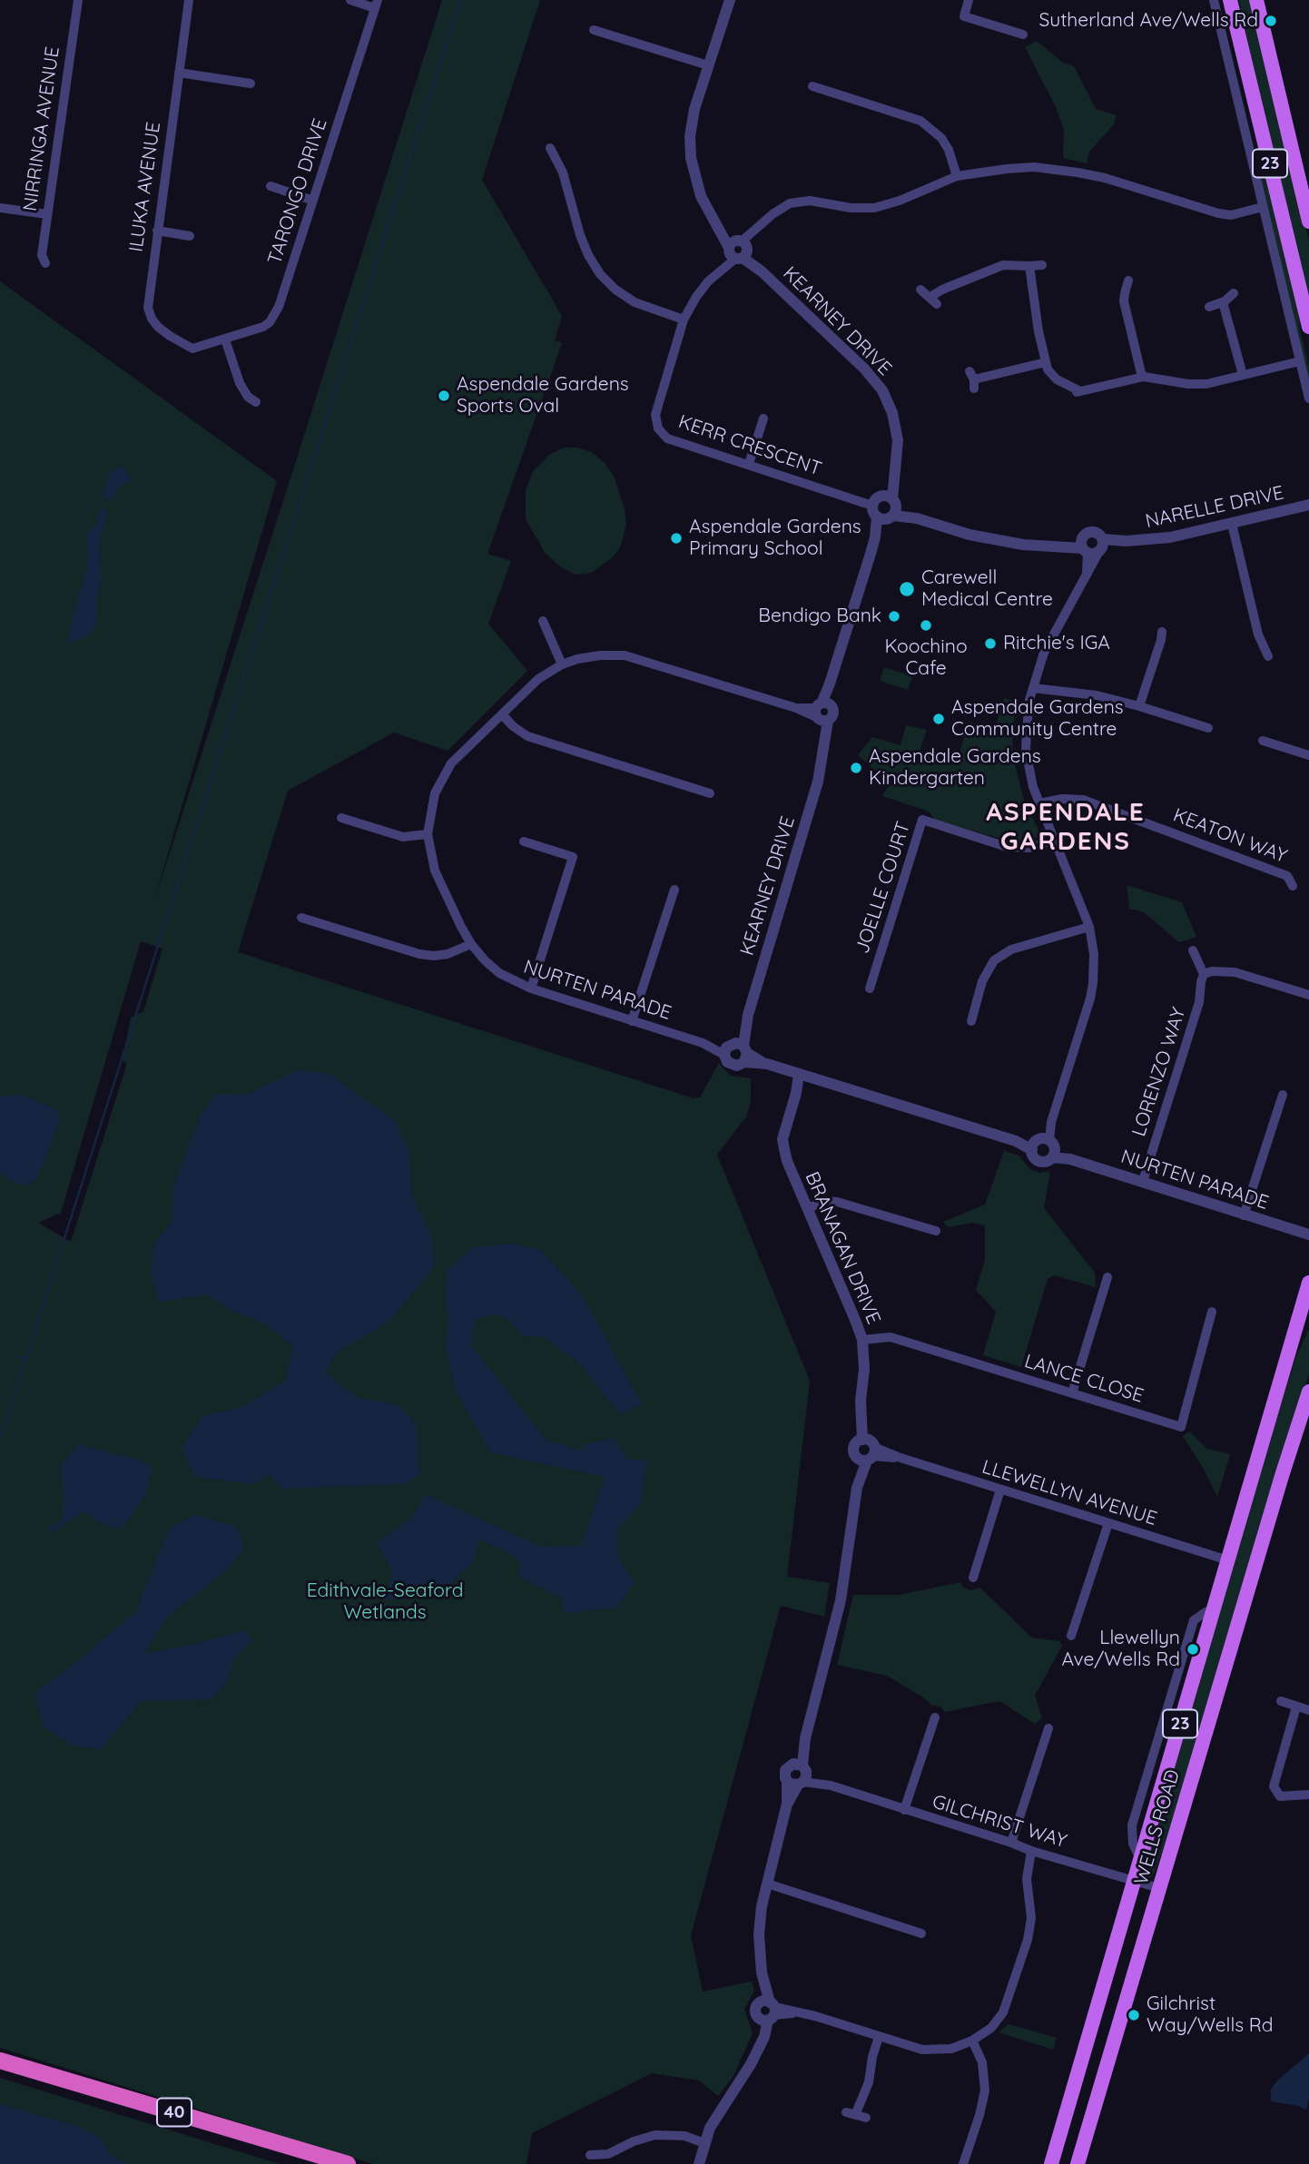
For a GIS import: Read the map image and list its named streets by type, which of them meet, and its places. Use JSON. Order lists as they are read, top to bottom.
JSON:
{
  "streets": {
    "highway": ["40"],
    "main road": ["23", "WELLS ROAD"],
    "street": [
      "NIRRINGA AVENUE",
      "ILUKA AVENUE",
      "TARONGO DRIVE",
      "KEARNEY DRIVE",
      "KERR CRESCENT",
      "NARELLE DRIVE",
      "KEATON WAY",
      "JOELLE COURT",
      "NURTEN PARADE",
      "LORENZO WAY",
      "BRANAGAN DRIVE",
      "LANCE CLOSE",
      "LLEWELLYN AVENUE",
      "GILCHRIST WAY"
    ]
  },
  "crossings": [
    ["ILUKA AVENUE", "TARONGO DRIVE"],
    ["KEARNEY DRIVE", "KERR CRESCENT"],
    ["KEARNEY DRIVE", "NARELLE DRIVE"],
    ["KEARNEY DRIVE", "NURTEN PARADE"],
    ["KERR CRESCENT", "NARELLE DRIVE"],
    ["NURTEN PARADE", "LORENZO WAY"],
    ["NURTEN PARADE", "BRANAGAN DRIVE"],
    ["BRANAGAN DRIVE", "LANCE CLOSE"],
    ["BRANAGAN DRIVE", "LLEWELLYN AVENUE"],
    ["BRANAGAN DRIVE", "GILCHRIST WAY"],
    ["LLEWELLYN AVENUE", "WELLS ROAD"],
    ["GILCHRIST WAY", "WELLS ROAD"]
  ],
  "districts": ["ASPENDALE GARDENS"],
  "parks": ["Edithvale-Seaford Wetlands"],
  "places": [
    "Sutherland Ave/Wells Rd",
    "Aspendale Gardens Sports Oval",
    "Aspendale Gardens Primary School",
    "Carewell Medical Centre",
    "Bendigo Bank",
    "Koochino Cafe",
    "Ritchie's IGA",
    "Aspendale Gardens Community Centre",
    "Aspendale Gardens Kindergarten",
    "Llewellyn Ave/Wells Rd",
    "Gilchrist Way/Wells Rd"
  ]
}
